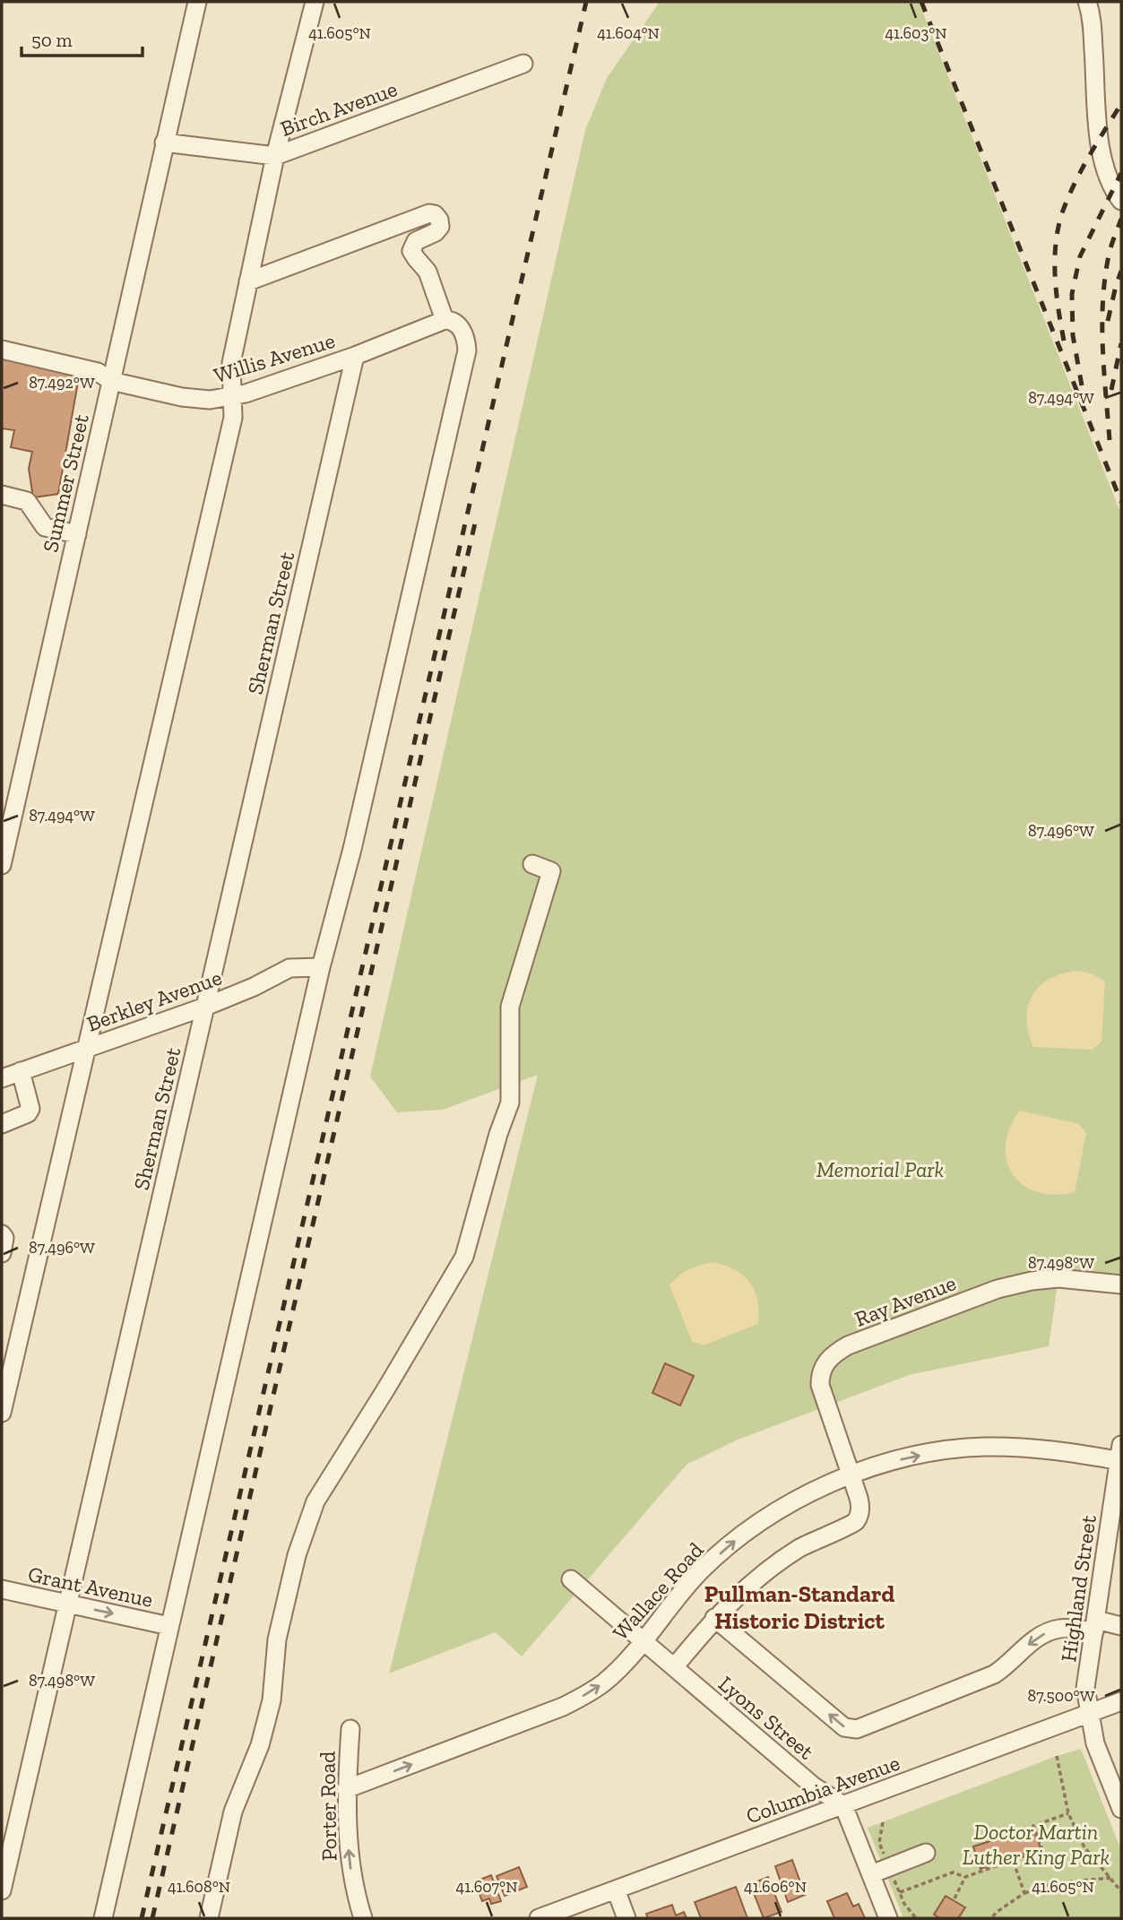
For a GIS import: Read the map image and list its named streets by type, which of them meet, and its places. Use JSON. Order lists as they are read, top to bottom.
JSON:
{
  "streets": {
    "street": [
      "Birch Avenue",
      "Willis Avenue",
      "Summer Street",
      "Sherman Street",
      "Berkley Avenue",
      "Ray Avenue",
      "Grant Avenue",
      "Highland Street",
      "Wallace Road",
      "Lyons Street",
      "Columbia Avenue",
      "Porter Road"
    ]
  },
  "crossings": [
    ["Birch Avenue", "Summer Street"],
    ["Willis Avenue", "Summer Street"],
    ["Willis Avenue", "Sherman Street"],
    ["Sherman Street", "Berkley Avenue"],
    ["Sherman Street", "Grant Avenue"],
    ["Ray Avenue", "Wallace Road"],
    ["Ray Avenue", "Lyons Street"],
    ["Highland Street", "Wallace Road"],
    ["Highland Street", "Columbia Avenue"],
    ["Wallace Road", "Lyons Street"],
    ["Wallace Road", "Porter Road"],
    ["Lyons Street", "Columbia Avenue"]
  ],
  "one_way": ["Grant Avenue", "Wallace Road", "Porter Road"],
  "districts": ["Pullman-Standard Historic District"],
  "parks": ["Memorial Park", "Doctor Martin Luther King Park"],
  "scale_bar": "50 m",
  "coordinates": [
    "41.605°N",
    "41.604°N",
    "41.603°N",
    "87.492°W",
    "87.494°W",
    "87.496°W",
    "87.498°W",
    "87.500°W",
    "41.608°N",
    "41.607°N",
    "41.606°N"
  ]
}
